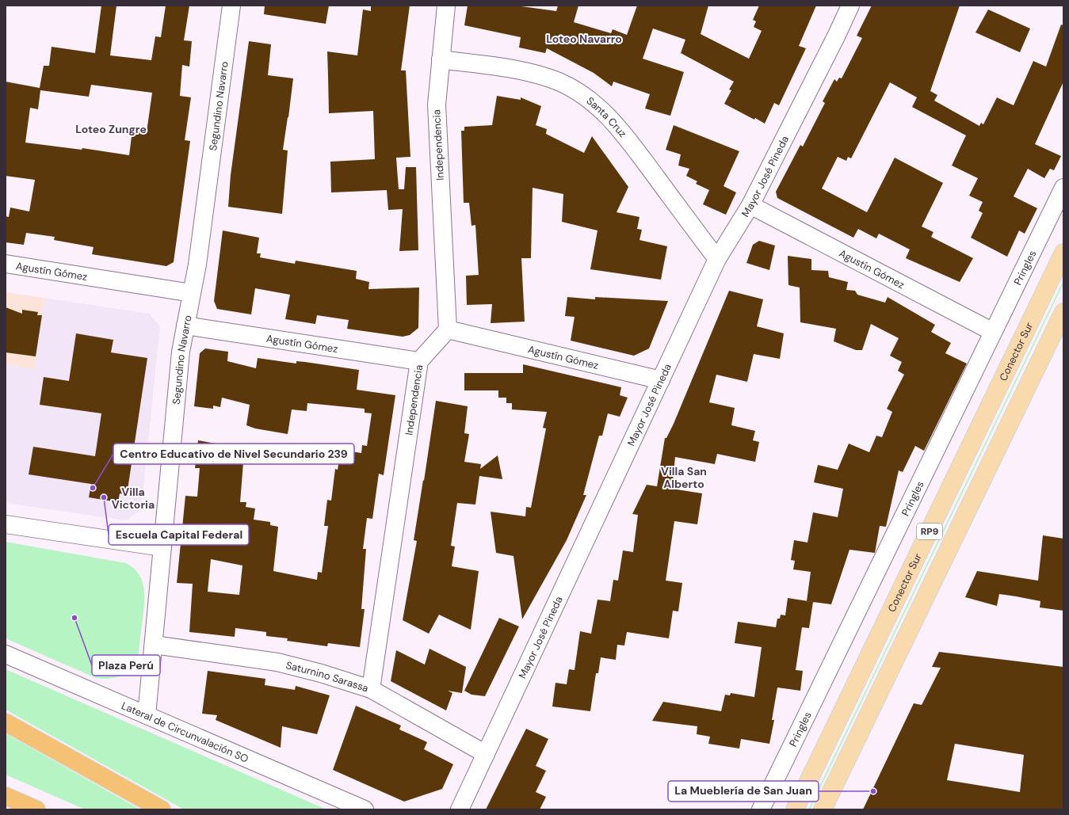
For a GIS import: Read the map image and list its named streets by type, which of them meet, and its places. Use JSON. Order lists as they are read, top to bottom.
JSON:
{
  "streets": {
    "main road": ["Conector Sur", "RP9"],
    "street": [
      "Segundino Navarro",
      "Santa Cruz",
      "Independencia",
      "Mayor José Pineda",
      "Pringles",
      "Agustín Gómez",
      "Saturnino Sarassa",
      "Lateral de Circunvalación SO"
    ]
  },
  "crossings": [
    ["Segundino Navarro", "Agustín Gómez"],
    ["Segundino Navarro", "Saturnino Sarassa"],
    ["Segundino Navarro", "Lateral de Circunvalación SO"],
    ["Santa Cruz", "Independencia"],
    ["Santa Cruz", "Mayor José Pineda"],
    ["Independencia", "Agustín Gómez"],
    ["Independencia", "Saturnino Sarassa"],
    ["Mayor José Pineda", "Agustín Gómez"],
    ["Mayor José Pineda", "Saturnino Sarassa"],
    ["Pringles", "Agustín Gómez"]
  ],
  "districts": [
    "Loteo Navarro",
    "Loteo Zungre",
    "Villa San Alberto",
    "Villa Victoria"
  ],
  "places": [
    "Centro Educativo de Nivel Secundario 239",
    "Escuela Capital Federal",
    "Plaza Perú",
    "La Mueblería de San Juan"
  ]
}
